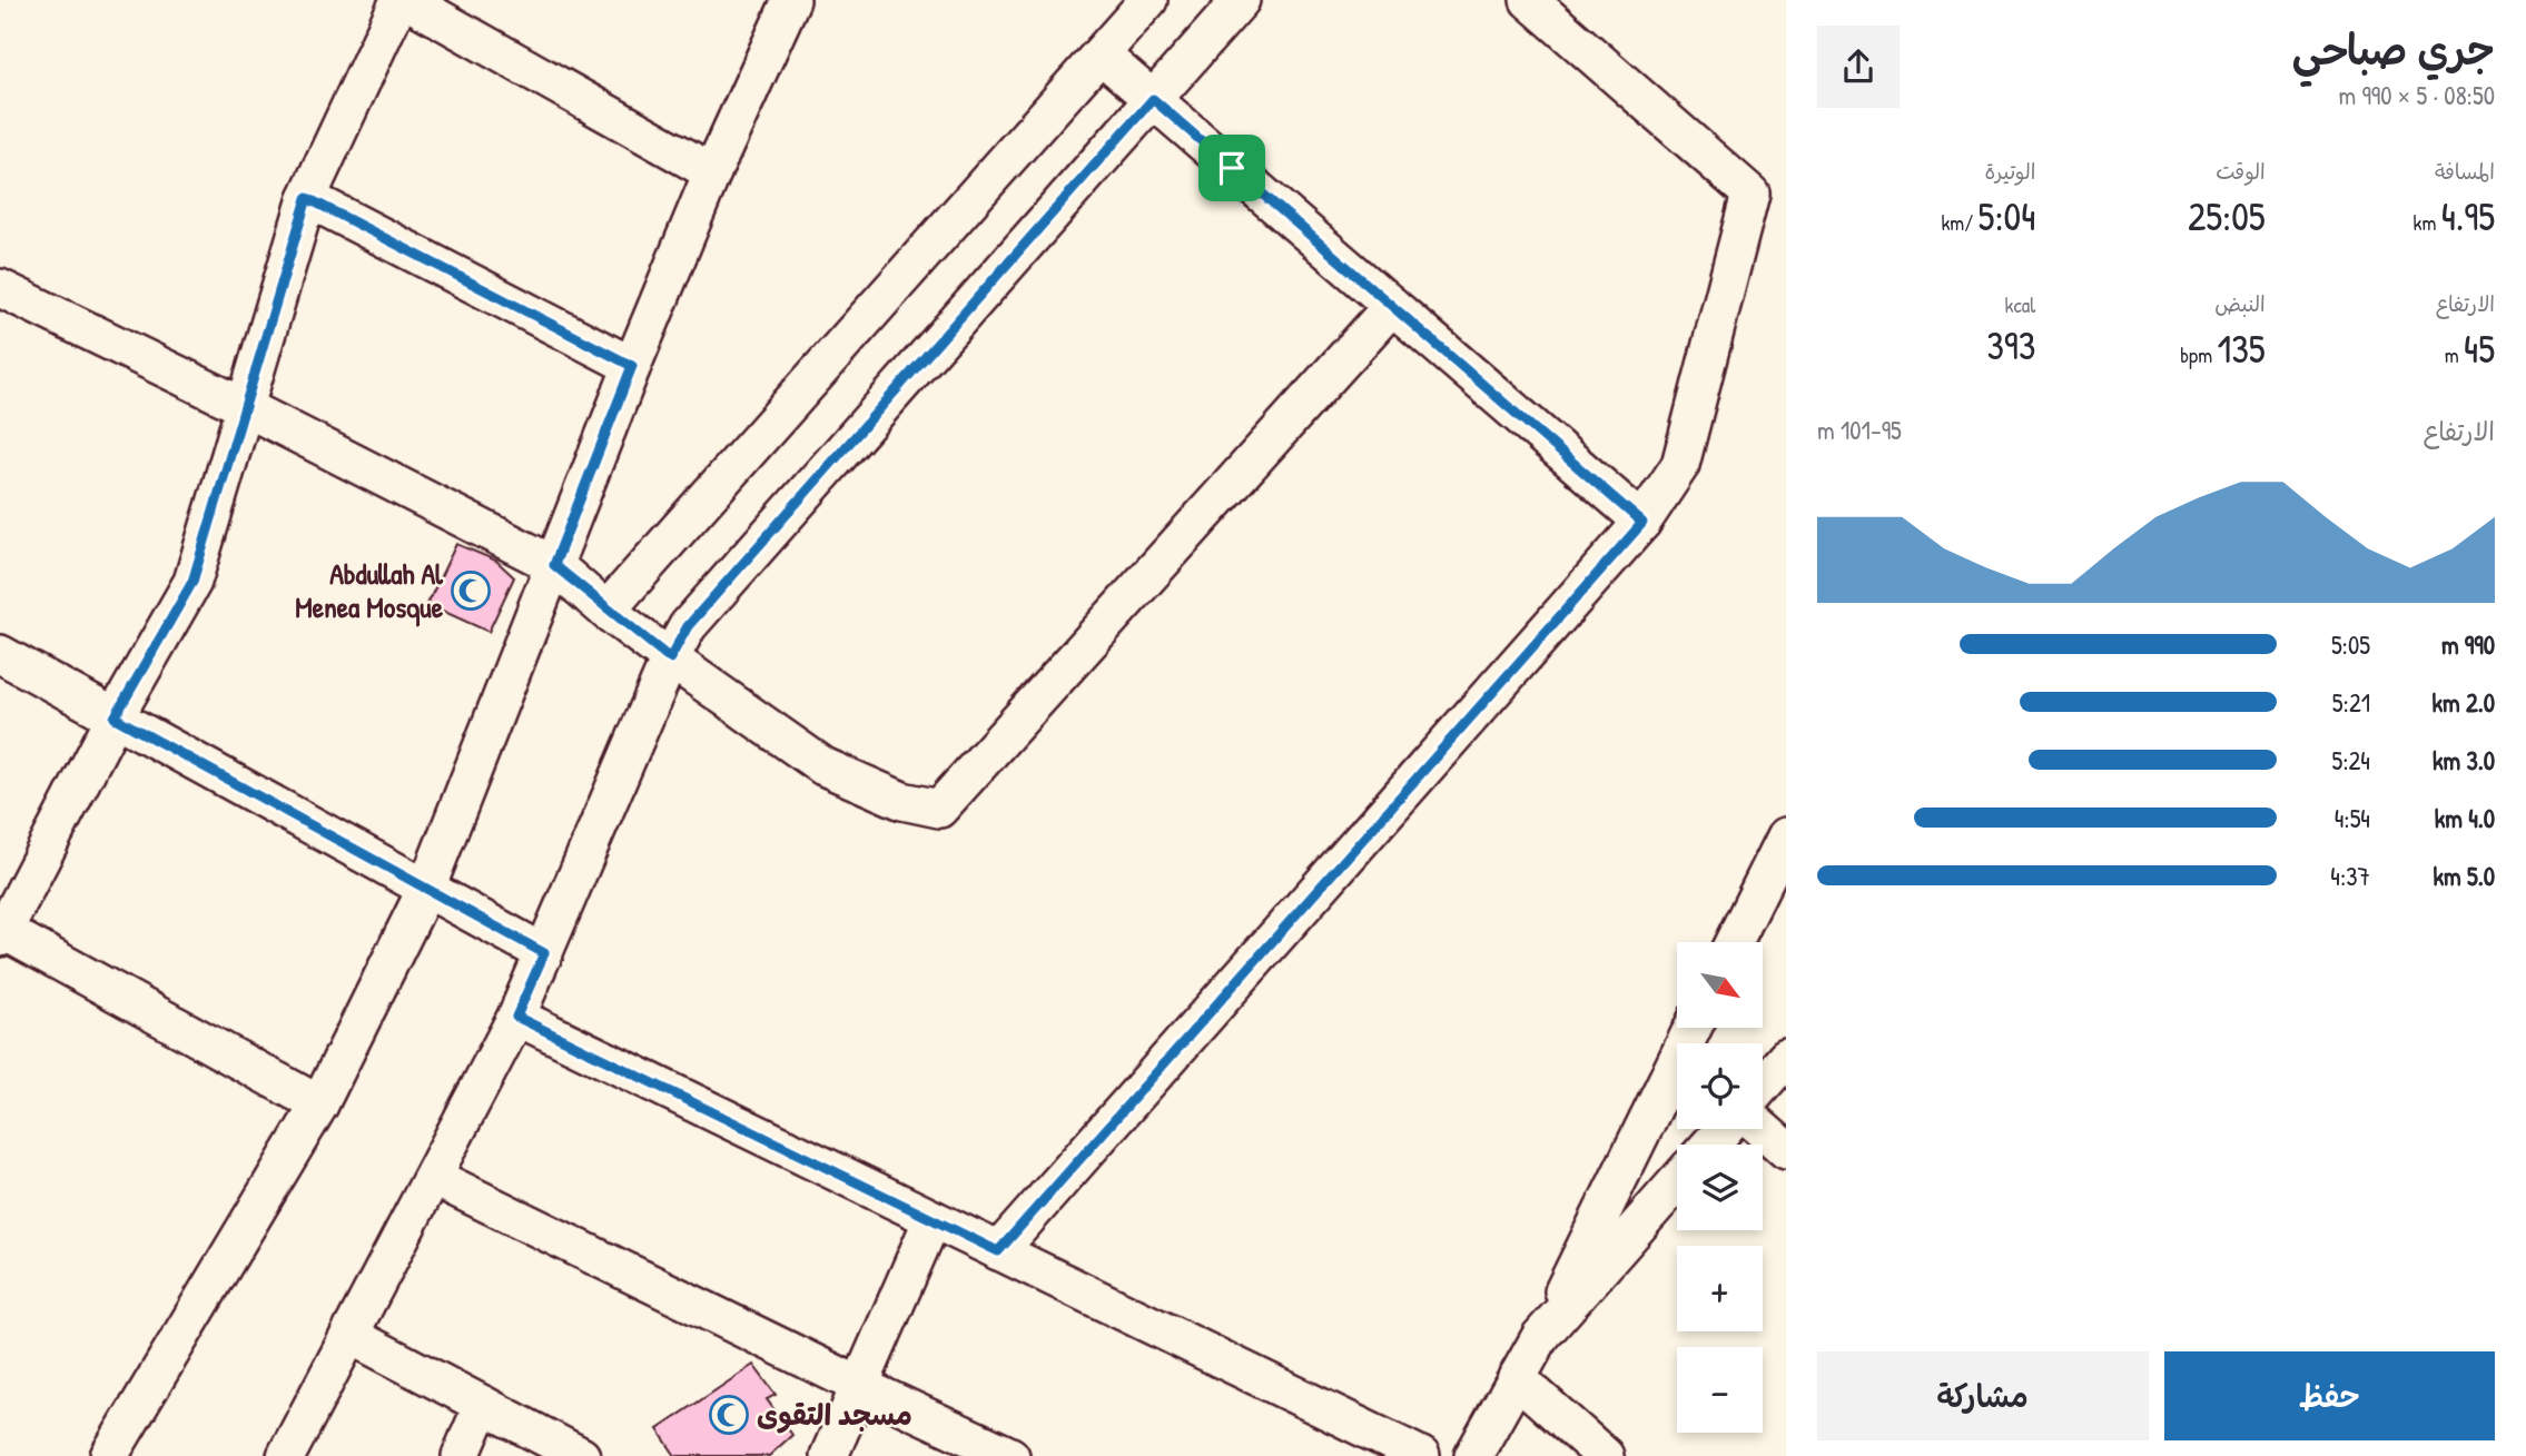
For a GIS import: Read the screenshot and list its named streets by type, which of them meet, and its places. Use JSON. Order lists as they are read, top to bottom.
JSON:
{
  "places": {
    "mosque": ["Abdullah Al Menea Mosque", "مسجد التقوى"]
  },
  "north": "bottom right",
  "page": {
    "heading": ["جري صباحي", "08:50 · 5 × 990 m"],
    "stats": [
      ["المسافة", "4.95 km"],
      ["الوقت", "25:05"],
      ["الوتيرة", "5:04 /km"],
      ["الارتفاع", "45 m"],
      ["النبض", "135 bpm"],
      ["kcal", "393"]
    ],
    "chart": ["الارتفاع", "95–101 m"],
    "list": [
      {
        "name": "990 m",
        "note": "5:05"
      },
      {
        "name": "2.0 km",
        "note": "5:21"
      },
      {
        "name": "3.0 km",
        "note": "5:24"
      },
      {
        "name": "4.0 km",
        "note": "4:54"
      },
      {
        "name": "5.0 km",
        "note": "4:37"
      }
    ],
    "map_buttons": ["+", "−"],
    "buttons": ["حفظ", "مشاركة"]
  }
}
